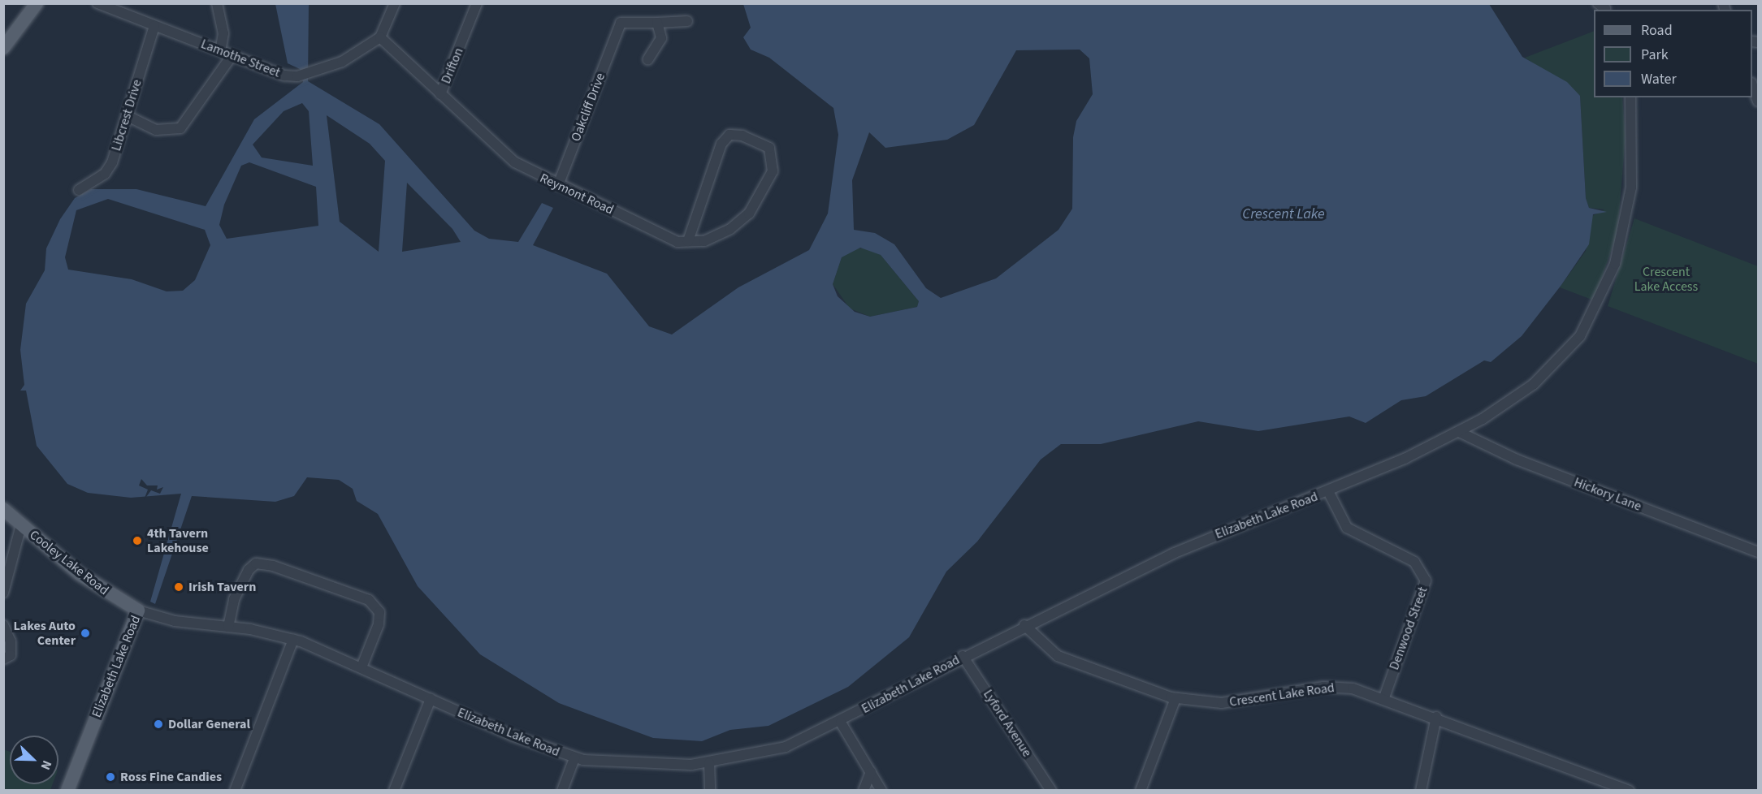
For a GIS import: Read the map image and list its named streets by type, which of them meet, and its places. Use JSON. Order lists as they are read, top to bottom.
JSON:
{
  "streets": {
    "main road": ["Elizabeth Lake Road", "Cooley Lake Road"],
    "street": [
      "Lamothe Street",
      "Drifton",
      "Oakcliff Drive",
      "Libcrest Drive",
      "Reymont Road",
      "Hickory Lane",
      "Denwood Street",
      "Crescent Lake Road",
      "Lyford Avenue"
    ]
  },
  "crossings": [
    ["Lamothe Street", "Libcrest Drive"],
    ["Lamothe Street", "Reymont Road"],
    ["Drifton", "Reymont Road"],
    ["Oakcliff Drive", "Reymont Road"],
    ["Hickory Lane", "Elizabeth Lake Road"],
    ["Elizabeth Lake Road", "Cooley Lake Road"],
    ["Elizabeth Lake Road", "Denwood Street"],
    ["Elizabeth Lake Road", "Crescent Lake Road"],
    ["Elizabeth Lake Road", "Lyford Avenue"],
    ["Denwood Street", "Crescent Lake Road"]
  ],
  "water": ["Crescent Lake"],
  "parks": ["Crescent Lake Access"],
  "places": [
    "4th Tavern Lakehouse",
    "Irish Tavern",
    "Lakes Auto Center",
    "Dollar General",
    "Ross Fine Candies"
  ],
  "legend": ["Road", "Park", "Water"],
  "north": "bottom right"
}
